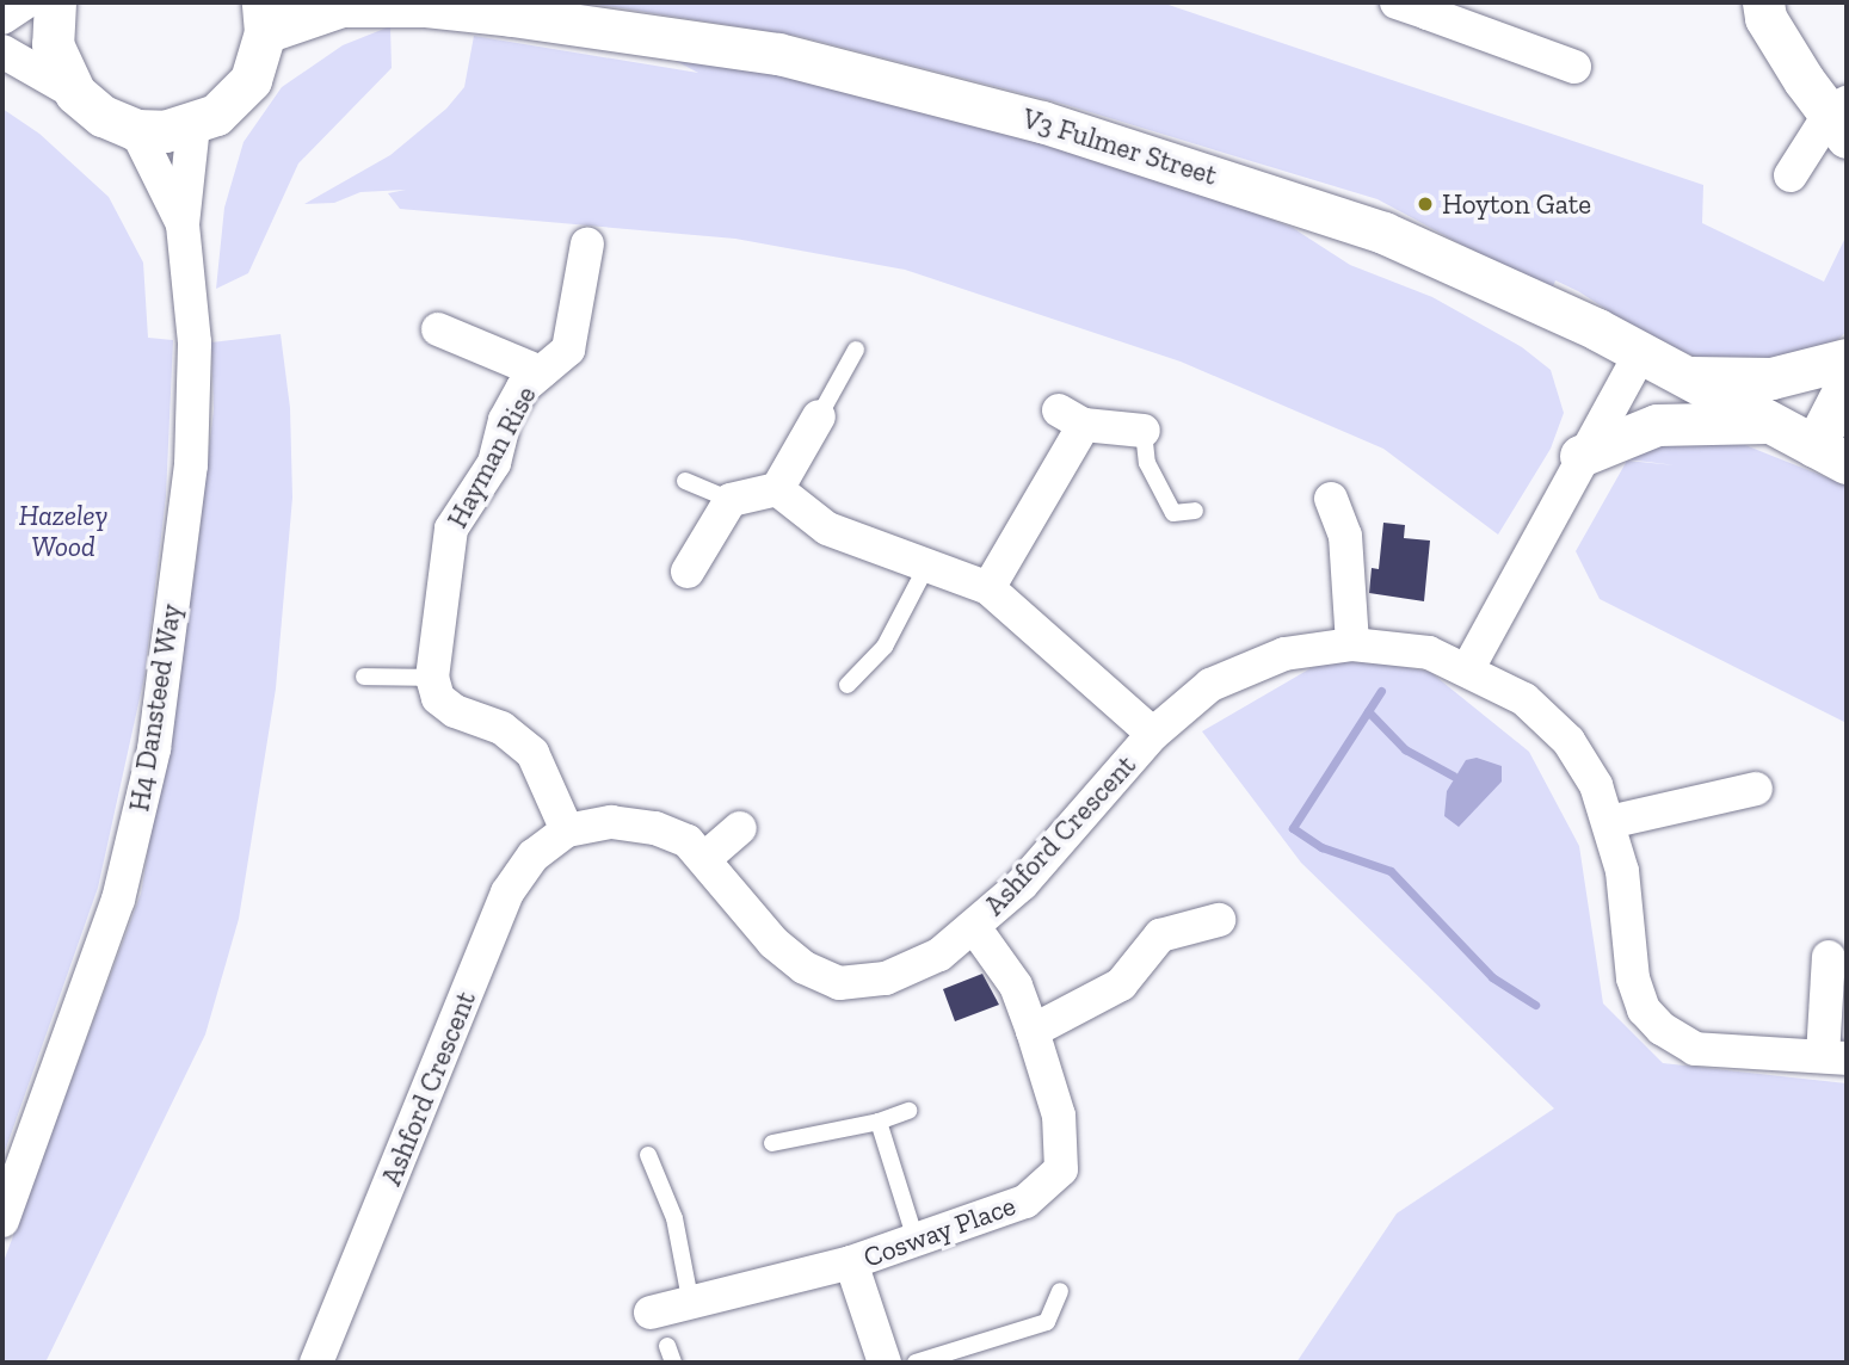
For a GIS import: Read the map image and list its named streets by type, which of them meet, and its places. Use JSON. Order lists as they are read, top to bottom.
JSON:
{
  "streets": {
    "street": [
      "V3 Fulmer Street",
      "Hayman Rise",
      "H4 Dansteed Way",
      "Ashford Crescent",
      "Cosway Place"
    ]
  },
  "crossings": [
    ["Ashford Crescent", "Cosway Place"]
  ],
  "parks": ["Hazeley Wood"],
  "places": ["Hoyton Gate"]
}
